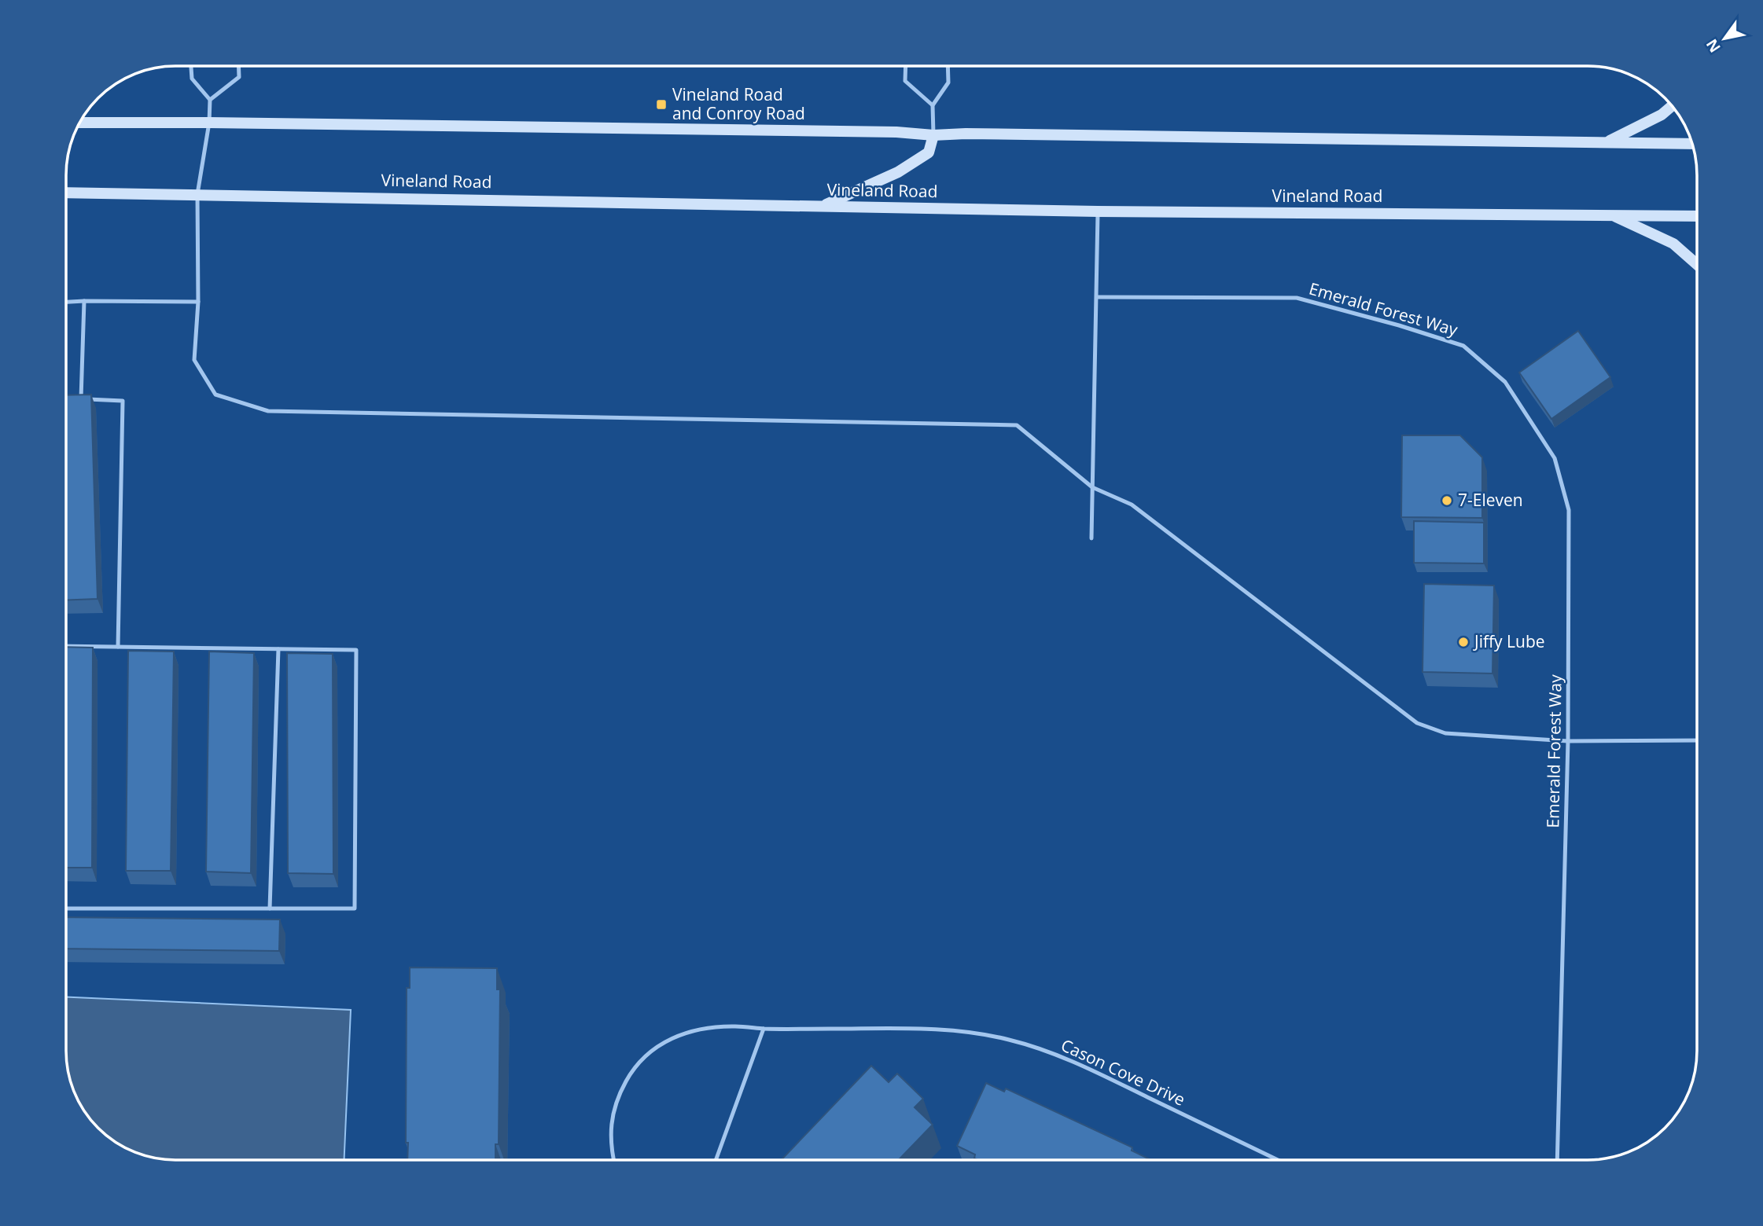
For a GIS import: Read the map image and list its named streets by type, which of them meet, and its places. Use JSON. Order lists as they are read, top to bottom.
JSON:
{
  "streets": {
    "street": ["Vineland Road"],
    "lane": ["Emerald Forest Way", "Cason Cove Drive"]
  },
  "places": {
    "transit": ["Vineland Road and Conroy Road"],
    "other": ["7-Eleven", "Jiffy Lube"]
  },
  "north": "bottom left"
}
